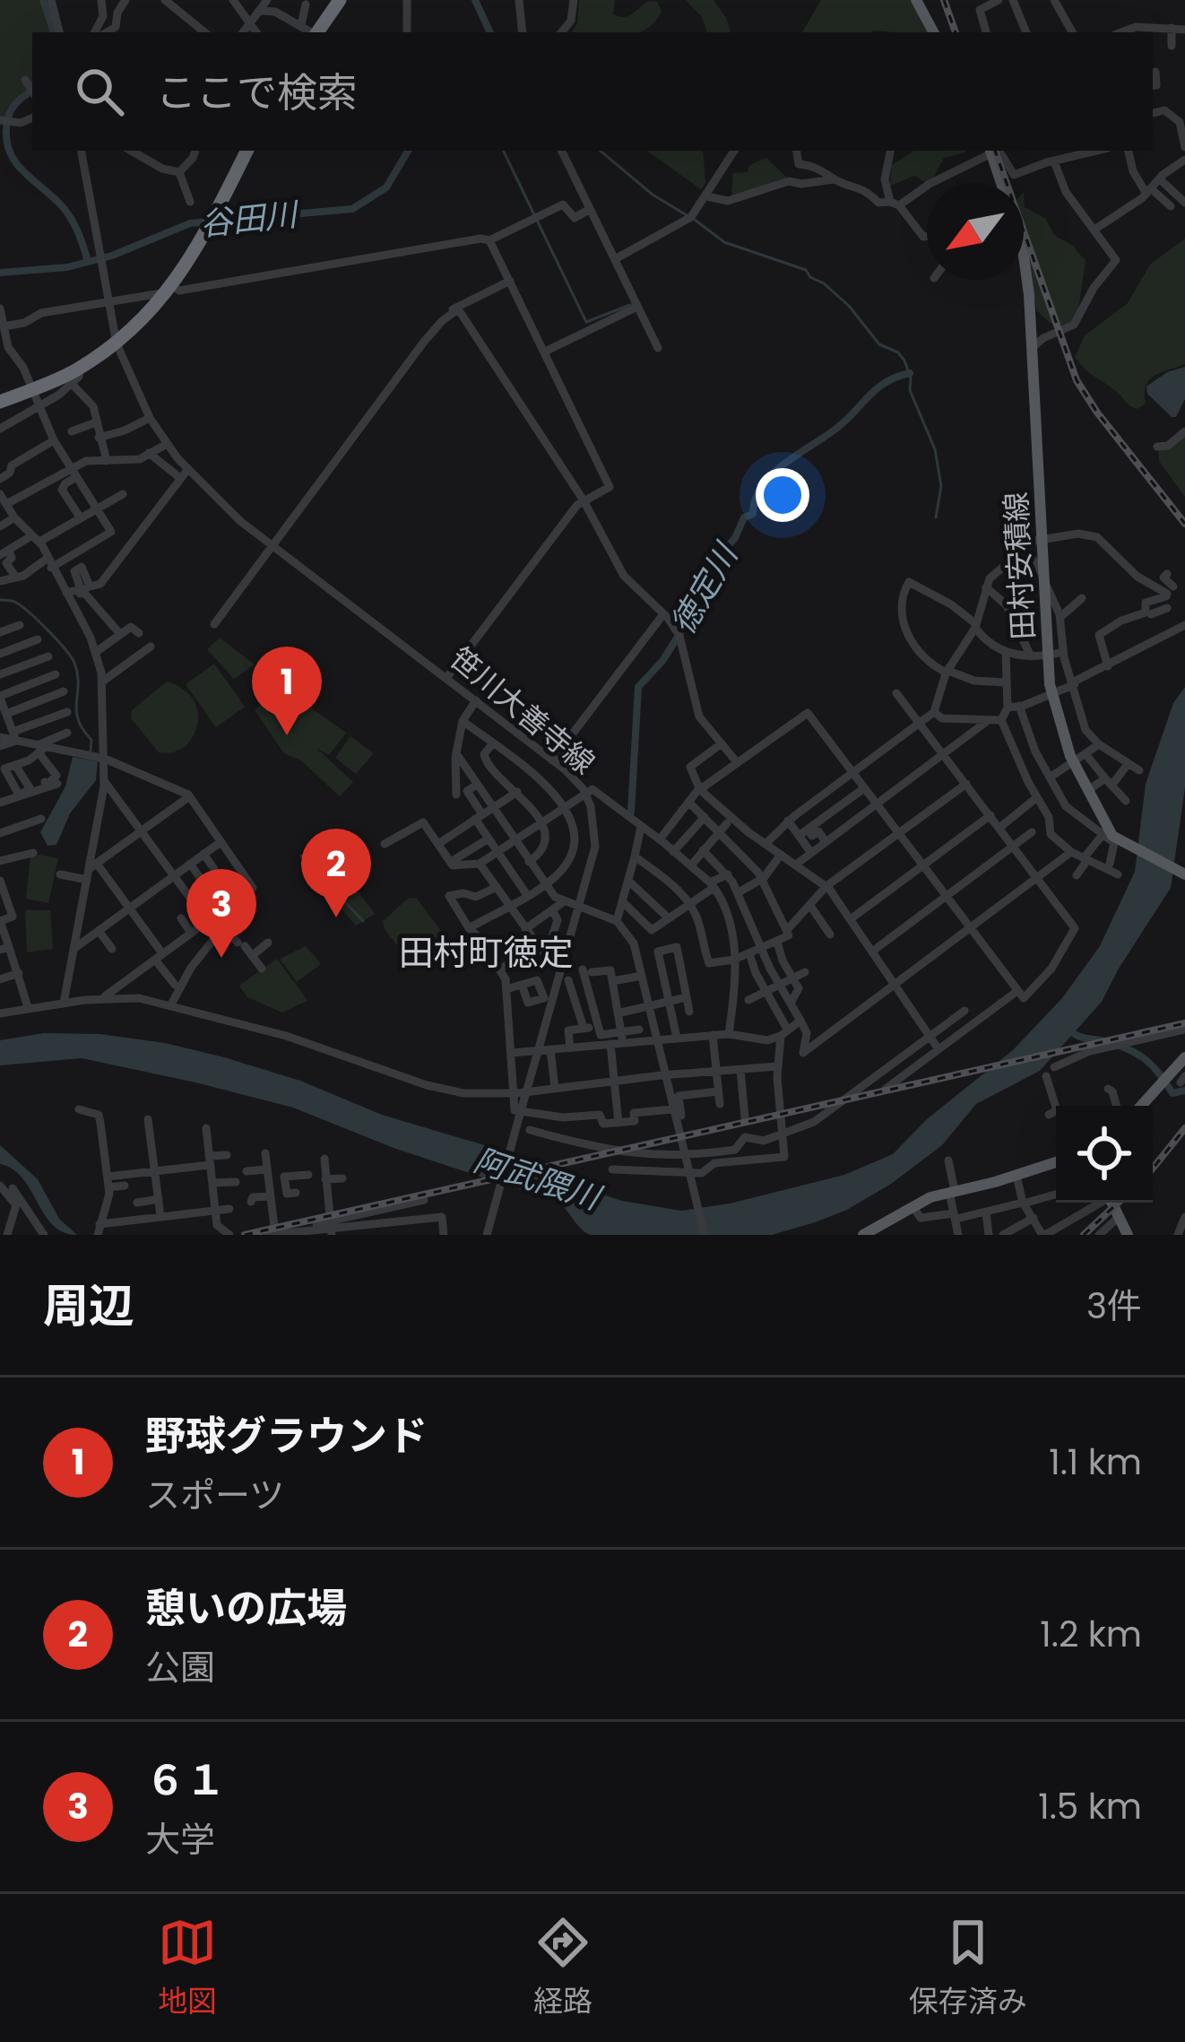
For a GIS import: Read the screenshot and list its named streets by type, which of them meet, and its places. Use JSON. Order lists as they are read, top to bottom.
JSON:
{
  "streets": {
    "main road": ["田村安積線"],
    "street": ["笹川大善寺線"]
  },
  "districts": ["田村町徳定"],
  "water": ["谷田川", "徳定川", "阿武隈川"],
  "north": "bottom left",
  "page": {
    "search": "ここで検索",
    "pins": ["1", "2", "3"],
    "heading": ["周辺", "3件"],
    "list": [
      {
        "mark": "1",
        "name": "野球グラウンド",
        "note": "スポーツ",
        "value": "1.1 km"
      },
      {
        "mark": "2",
        "name": "憩いの広場",
        "note": "公園",
        "value": "1.2 km"
      },
      {
        "mark": "3",
        "name": "６１",
        "note": "大学",
        "value": "1.5 km"
      }
    ],
    "nav": ["地図", "経路", "保存済み"]
  }
}
